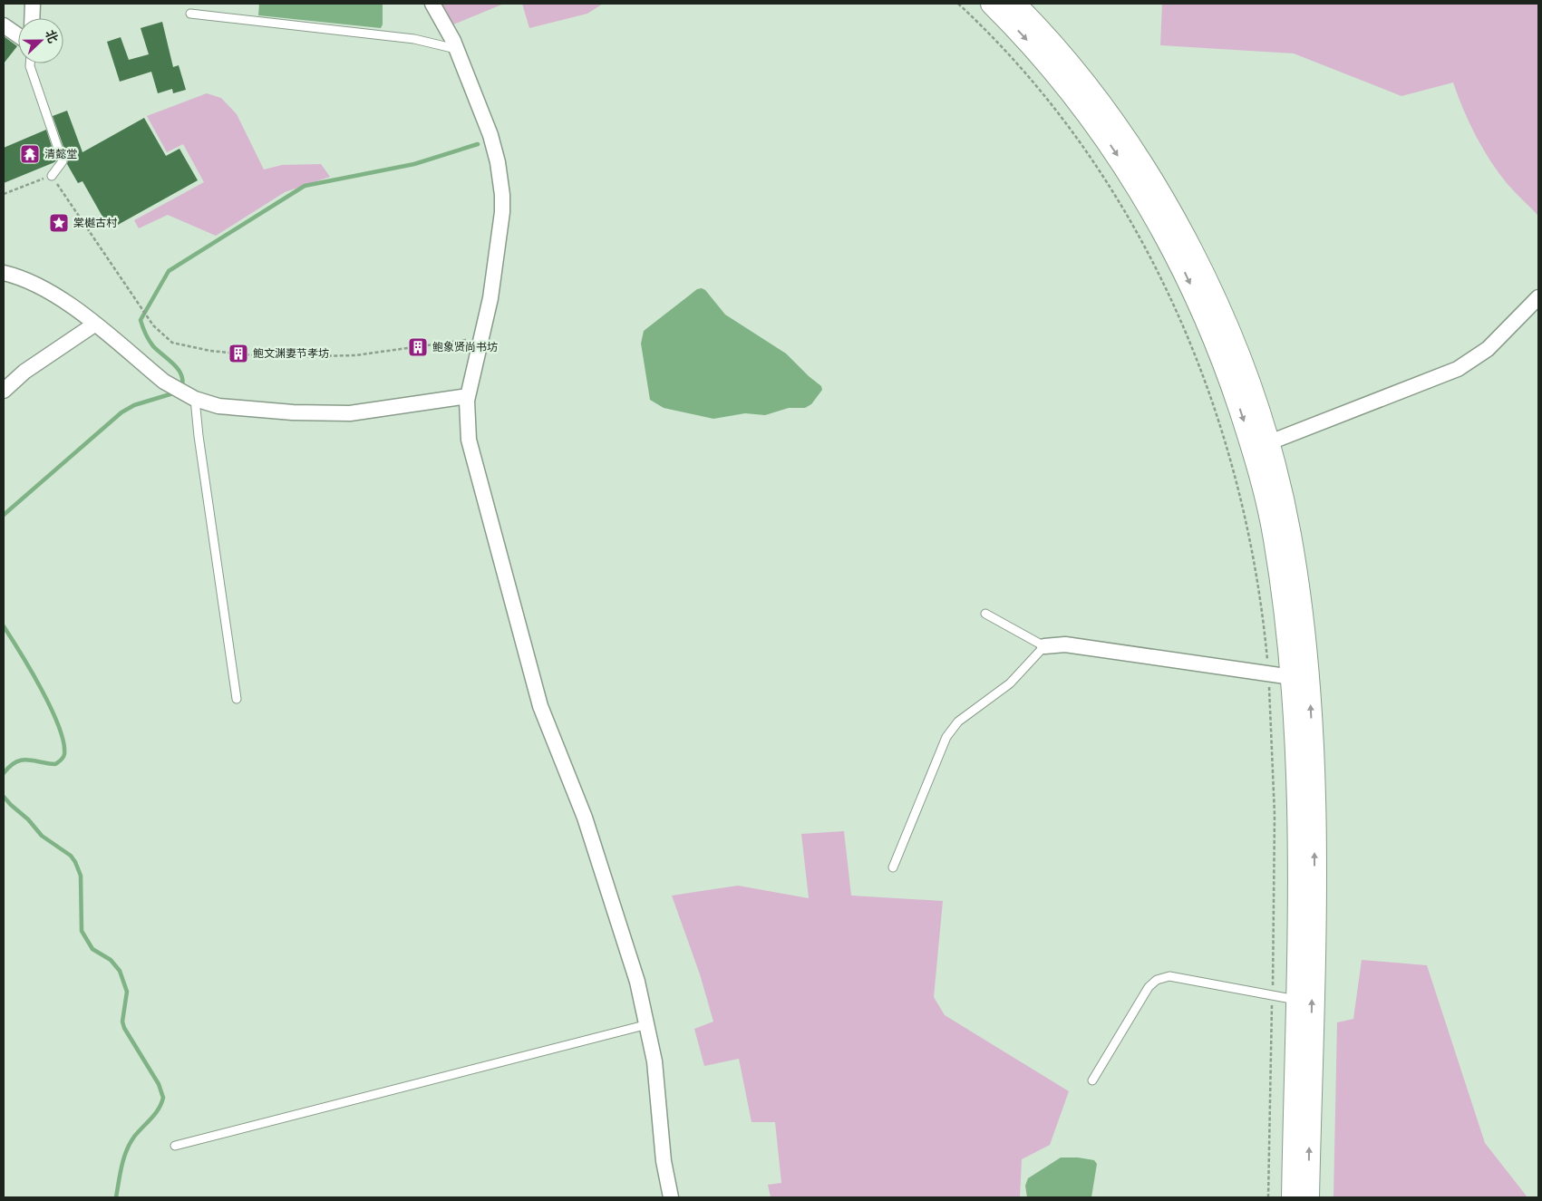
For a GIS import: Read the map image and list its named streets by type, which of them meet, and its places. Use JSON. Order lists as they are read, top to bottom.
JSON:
{
  "places": {
    "temple": ["清懿堂"],
    "place": ["棠樾古村"],
    "building": ["鲍象贤尚书坊", "鲍文渊妻节孝坊"]
  },
  "north": "right"
}
